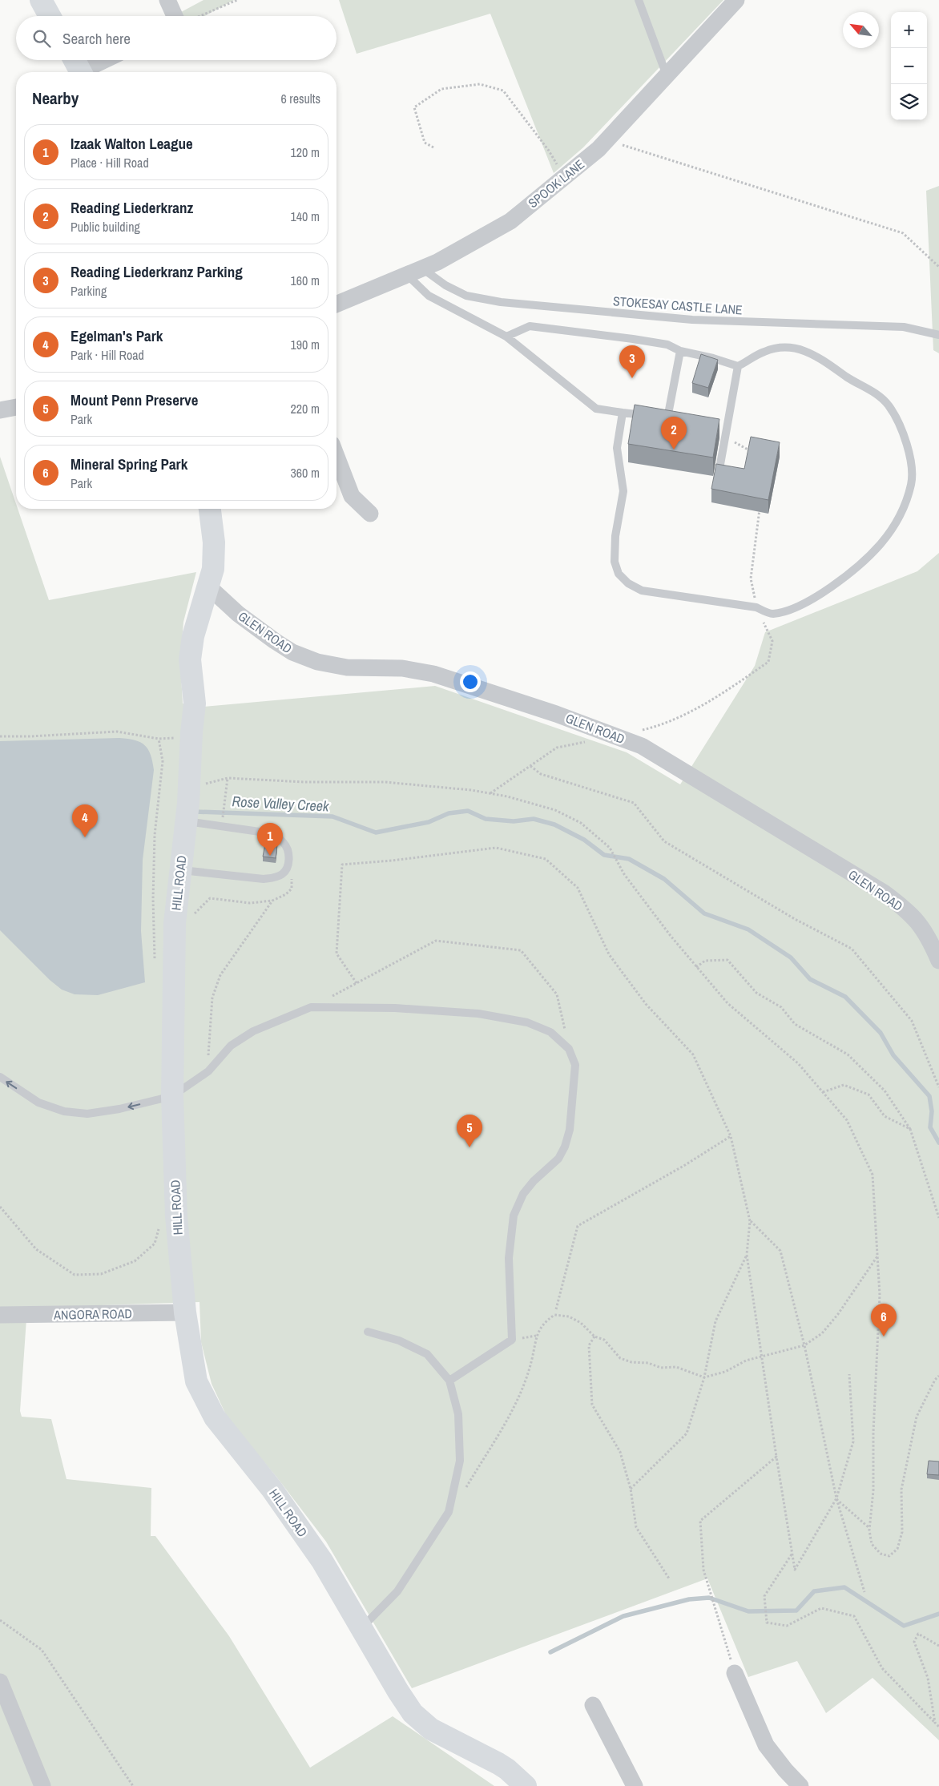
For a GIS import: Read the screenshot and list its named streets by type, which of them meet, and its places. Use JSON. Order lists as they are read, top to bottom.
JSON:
{
  "streets": {
    "street": [
      "SPOOK LANE",
      "GLEN ROAD",
      "HILL ROAD",
      "ANGORA ROAD"
    ],
    "lane": ["STOKESAY CASTLE LANE"]
  },
  "crossings": [
    ["SPOOK LANE", "STOKESAY CASTLE LANE"],
    ["GLEN ROAD", "HILL ROAD"],
    ["HILL ROAD", "ANGORA ROAD"]
  ],
  "water": ["Rose Valley Creek"],
  "north": "top left",
  "page": {
    "map_buttons": ["+", "−"],
    "search": "Search here",
    "heading": ["Nearby", "6 results"],
    "list": [
      {
        "mark": "1",
        "name": "Izaak Walton League",
        "note": "Place · Hill Road",
        "value": "120 m"
      },
      {
        "mark": "2",
        "name": "Reading Liederkranz",
        "note": "Public building",
        "value": "140 m"
      },
      {
        "mark": "3",
        "name": "Reading Liederkranz Parking",
        "note": "Parking",
        "value": "160 m"
      },
      {
        "mark": "4",
        "name": "Egelman's Park",
        "note": "Park · Hill Road",
        "value": "190 m"
      },
      {
        "mark": "5",
        "name": "Mount Penn Preserve",
        "note": "Park",
        "value": "220 m"
      },
      {
        "mark": "6",
        "name": "Mineral Spring Park",
        "note": "Park",
        "value": "360 m"
      }
    ],
    "pins": [
      "3",
      "2",
      "4",
      "1",
      "5",
      "6"
    ]
  }
}
